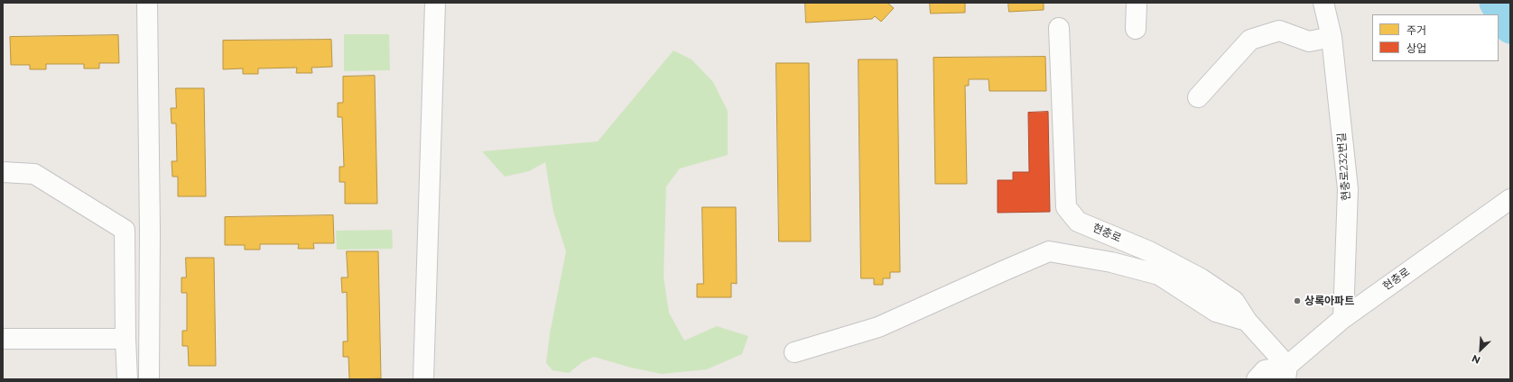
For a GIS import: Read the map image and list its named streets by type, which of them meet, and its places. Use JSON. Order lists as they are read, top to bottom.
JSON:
{
  "streets": {
    "street": ["현충로232번길", "현충로"]
  },
  "crossings": [
    ["현충로232번길", "현충로"]
  ],
  "places": ["상록아파트"],
  "legend": ["주거", "상업"],
  "north": "bottom left"
}
